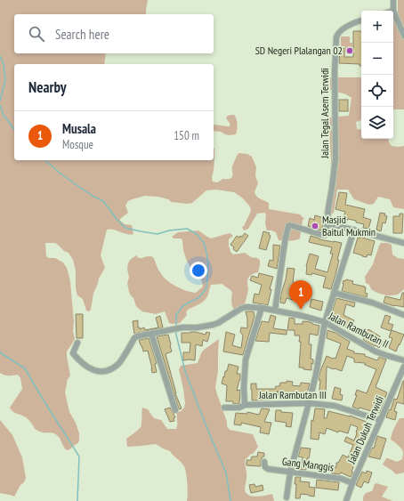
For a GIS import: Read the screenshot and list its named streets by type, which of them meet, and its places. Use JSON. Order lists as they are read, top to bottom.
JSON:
{
  "streets": {
    "street": [
      "Jalan Tegal Asem Terwidi",
      "Jalan Rambutan II",
      "Jalan Rambutan III",
      "Jalan Dukuh Terwidi",
      "Gang Manggis"
    ]
  },
  "crossings": [
    ["Jalan Rambutan III", "Jalan Dukuh Terwidi"],
    ["Jalan Dukuh Terwidi", "Gang Manggis"]
  ],
  "places": ["SD Negeri Plalangan 02", "Masjid Baitul Mukmin"],
  "page": {
    "map_buttons": ["+", "−"],
    "search": "Search here",
    "heading": "Nearby",
    "list": [
      {
        "mark": "1",
        "name": "Musala",
        "note": "Mosque",
        "value": "150 m"
      }
    ],
    "pins": "1"
  }
}
